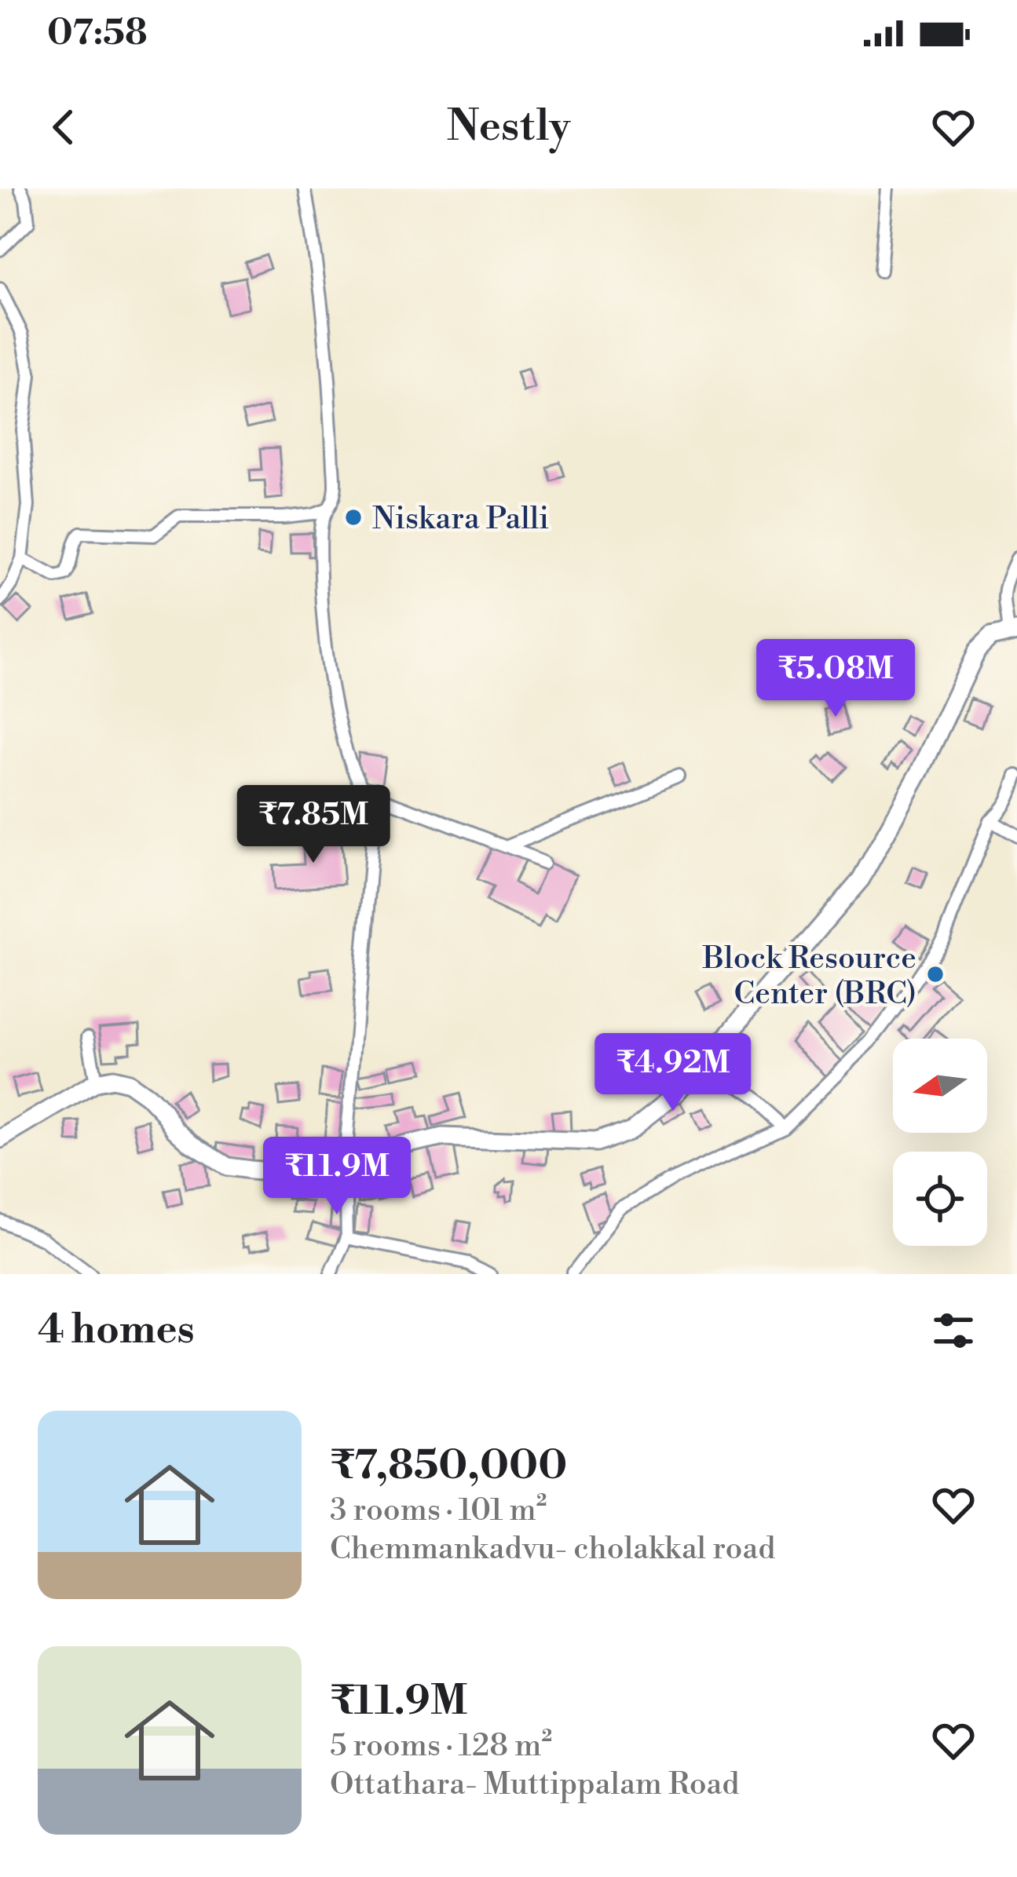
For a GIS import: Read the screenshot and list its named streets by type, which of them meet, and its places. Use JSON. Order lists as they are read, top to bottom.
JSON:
{
  "places": ["Niskara Palli", "Block Resource Center (BRC)"],
  "north": "left",
  "page": {
    "status": "07:58",
    "header": "Nestly",
    "price": [
      "₹5.08M",
      "₹7.85M",
      "₹4.92M",
      "₹11.9M"
    ],
    "heading": "4 homes",
    "list": [
      {
        "name": "₹7,850,000",
        "note": "3 rooms · 101 m² · Chemmankadvu- cholakkal road"
      },
      {
        "name": "₹11.9M",
        "note": "5 rooms · 128 m² · Ottathara- Muttippalam Road"
      }
    ]
  }
}
